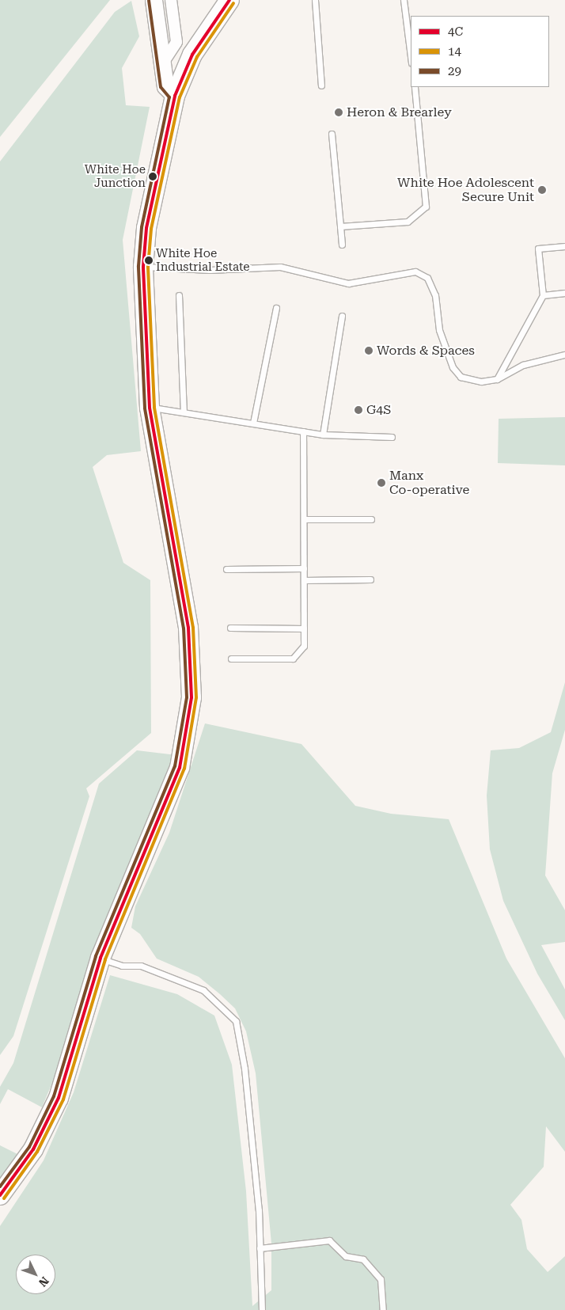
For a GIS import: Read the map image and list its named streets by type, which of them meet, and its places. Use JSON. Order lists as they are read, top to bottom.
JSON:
{
  "places": [
    "Heron & Brearley",
    "White Hoe Junction",
    "White Hoe Adolescent Secure Unit",
    "White Hoe Industrial Estate",
    "Words & Spaces",
    "G4S",
    "Manx Co-operative"
  ],
  "lines": ["transit line 4C", "transit line 29", "transit line 14"],
  "legend": ["4C", "14", "29"],
  "north": "bottom right"
}
